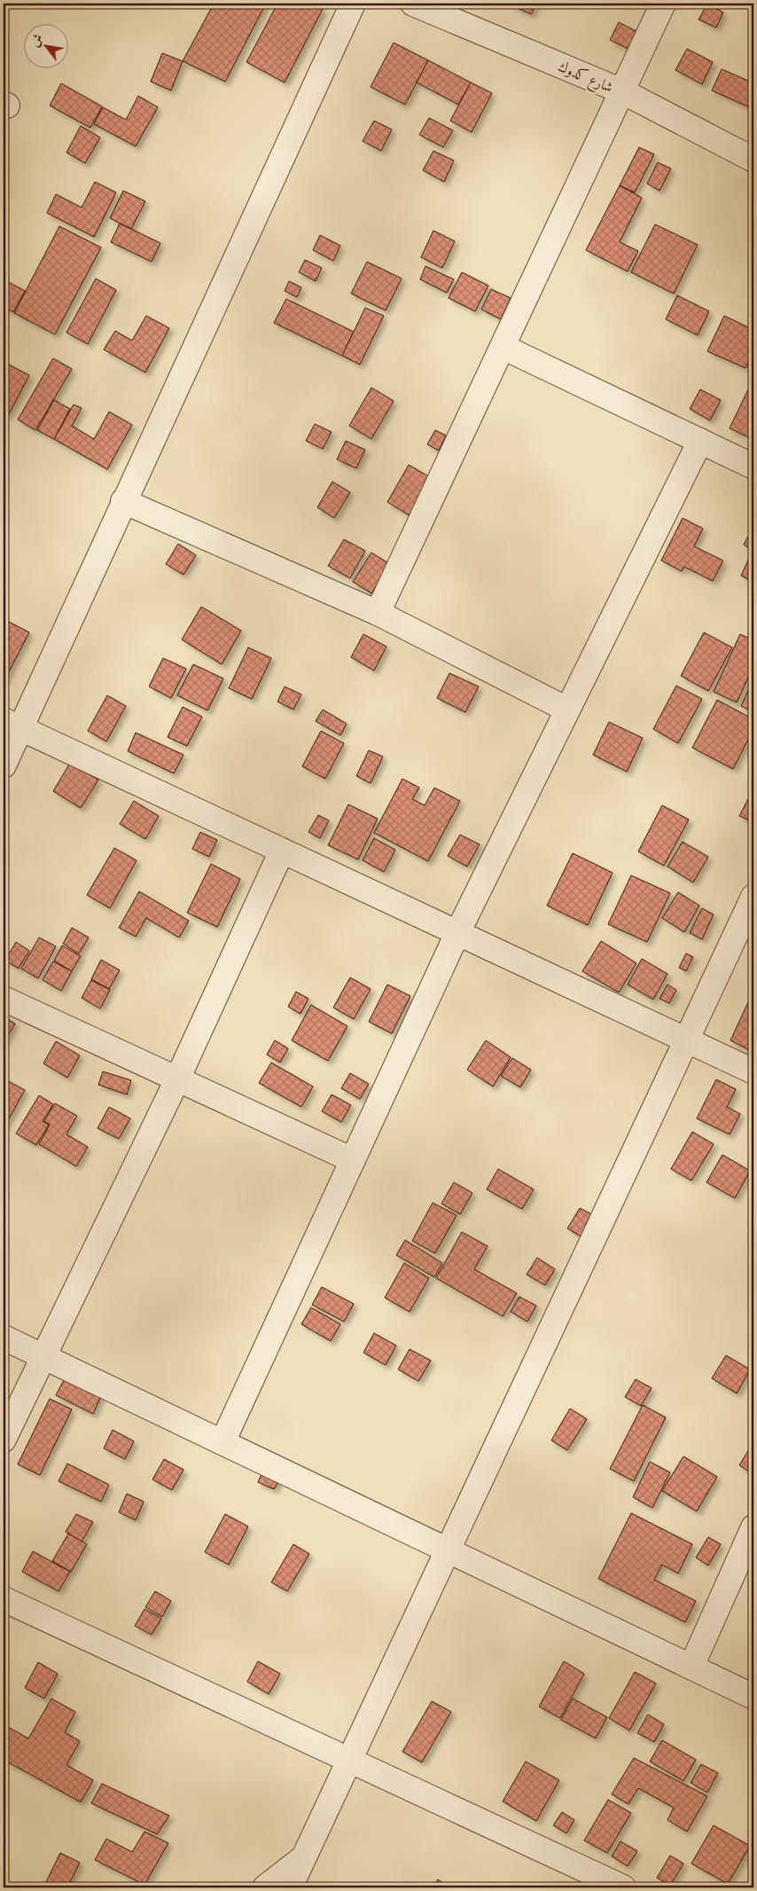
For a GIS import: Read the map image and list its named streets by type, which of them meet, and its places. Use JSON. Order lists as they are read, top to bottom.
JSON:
{
  "streets": {
    "street": ["شارع كدوك"]
  },
  "north": "top left"
}
